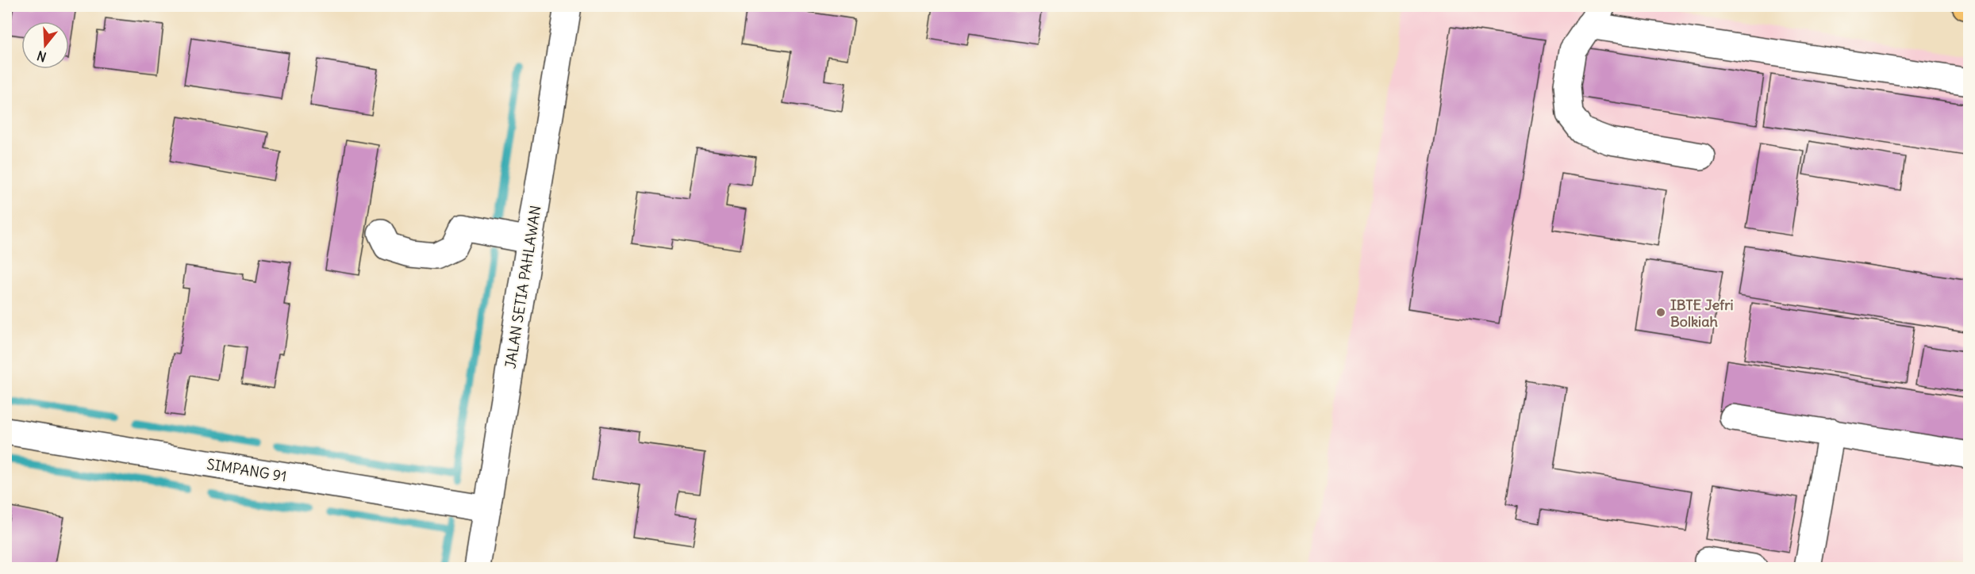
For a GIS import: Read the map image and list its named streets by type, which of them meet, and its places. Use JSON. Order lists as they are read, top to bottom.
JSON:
{
  "streets": {
    "street": ["JALAN SETIA PAHLAWAN", "SIMPANG 91"]
  },
  "crossings": [
    ["JALAN SETIA PAHLAWAN", "SIMPANG 91"]
  ],
  "places": ["IBTE Jefri Bolkiah"],
  "north": "bottom"
}
